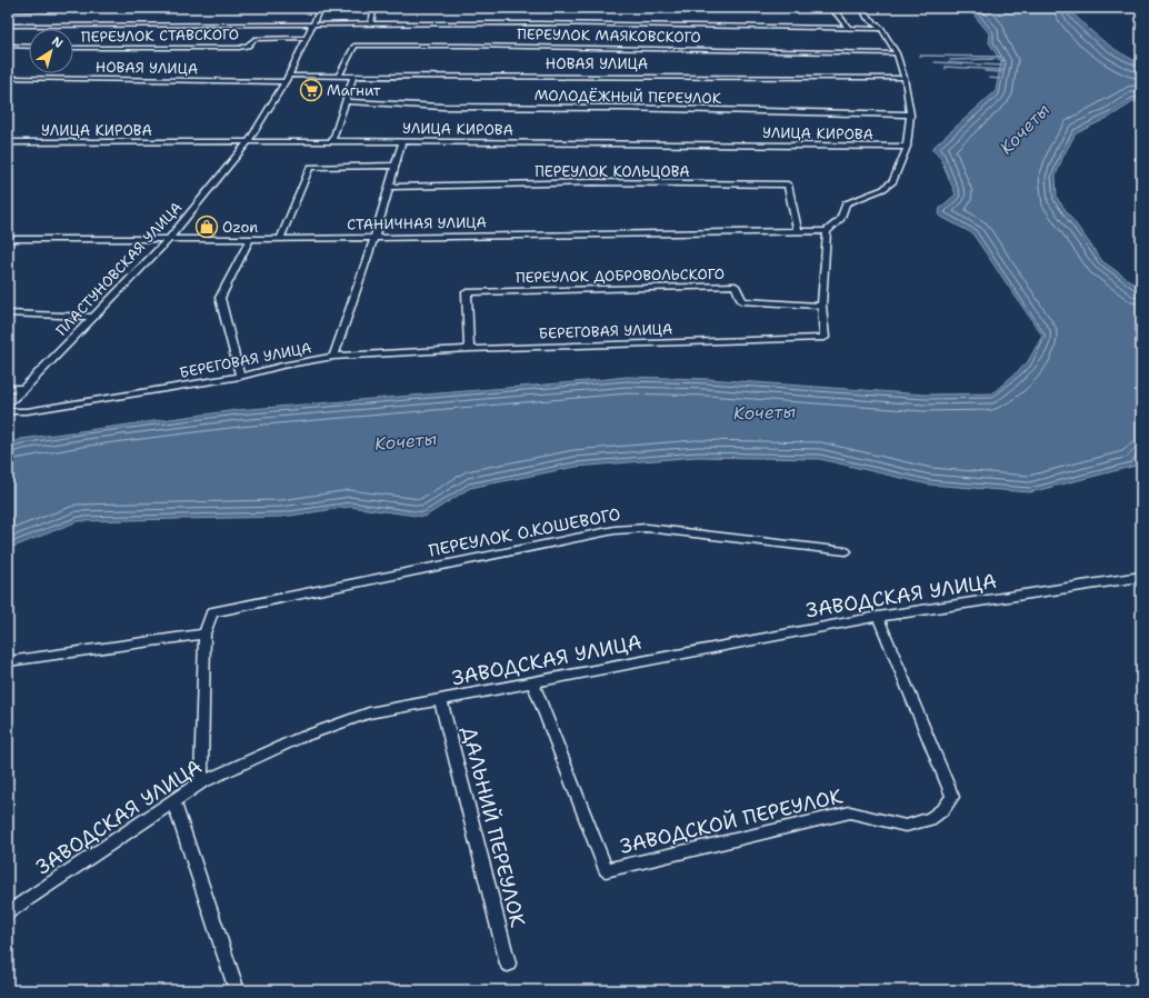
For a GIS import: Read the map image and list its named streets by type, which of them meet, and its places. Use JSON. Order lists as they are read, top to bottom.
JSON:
{
  "streets": {
    "street": [
      "ПЕРЕУЛОК СТАВСКОГО",
      "ПЕРЕУЛОК МАЯКОВСКОГО",
      "НОВАЯ УЛИЦА",
      "МОЛОДЁЖНЫЙ ПЕРЕУЛОК",
      "УЛИЦА КИРОВА",
      "ПЕРЕУЛОК КОЛЬЦОВА",
      "СТАНИЧНАЯ УЛИЦА",
      "ПЛАСТУНОВСКАЯ УЛИЦА",
      "ПЕРЕУЛОК ДОБРОВОЛЬСКОГО",
      "БЕРЕГОВАЯ УЛИЦА",
      "ПЕРЕУЛОК О.КОШЕВОГО",
      "ЗАВОДСКАЯ УЛИЦА",
      "ЗАВОДСКОЙ ПЕРЕУЛОК",
      "ДАЛЬНИЙ ПЕРЕУЛОК"
    ]
  },
  "crossings": [
    ["ПЕРЕУЛОК СТАВСКОГО", "ПЛАСТУНОВСКАЯ УЛИЦА"],
    ["ПЕРЕУЛОК МАЯКОВСКОГО", "НОВАЯ УЛИЦА"],
    ["НОВАЯ УЛИЦА", "ПЛАСТУНОВСКАЯ УЛИЦА"],
    ["УЛИЦА КИРОВА", "ПЛАСТУНОВСКАЯ УЛИЦА"],
    ["ПЕРЕУЛОК КОЛЬЦОВА", "СТАНИЧНАЯ УЛИЦА"],
    ["СТАНИЧНАЯ УЛИЦА", "ПЛАСТУНОВСКАЯ УЛИЦА"],
    ["СТАНИЧНАЯ УЛИЦА", "БЕРЕГОВАЯ УЛИЦА"],
    ["ПЕРЕУЛОК ДОБРОВОЛЬСКОГО", "БЕРЕГОВАЯ УЛИЦА"],
    ["ЗАВОДСКАЯ УЛИЦА", "ЗАВОДСКОЙ ПЕРЕУЛОК"],
    ["ЗАВОДСКАЯ УЛИЦА", "ДАЛЬНИЙ ПЕРЕУЛОК"]
  ],
  "water": ["Кочеты"],
  "places": {
    "supermarket": ["Магнит"],
    "shop": ["Ozon"]
  },
  "north": "top right"
}
